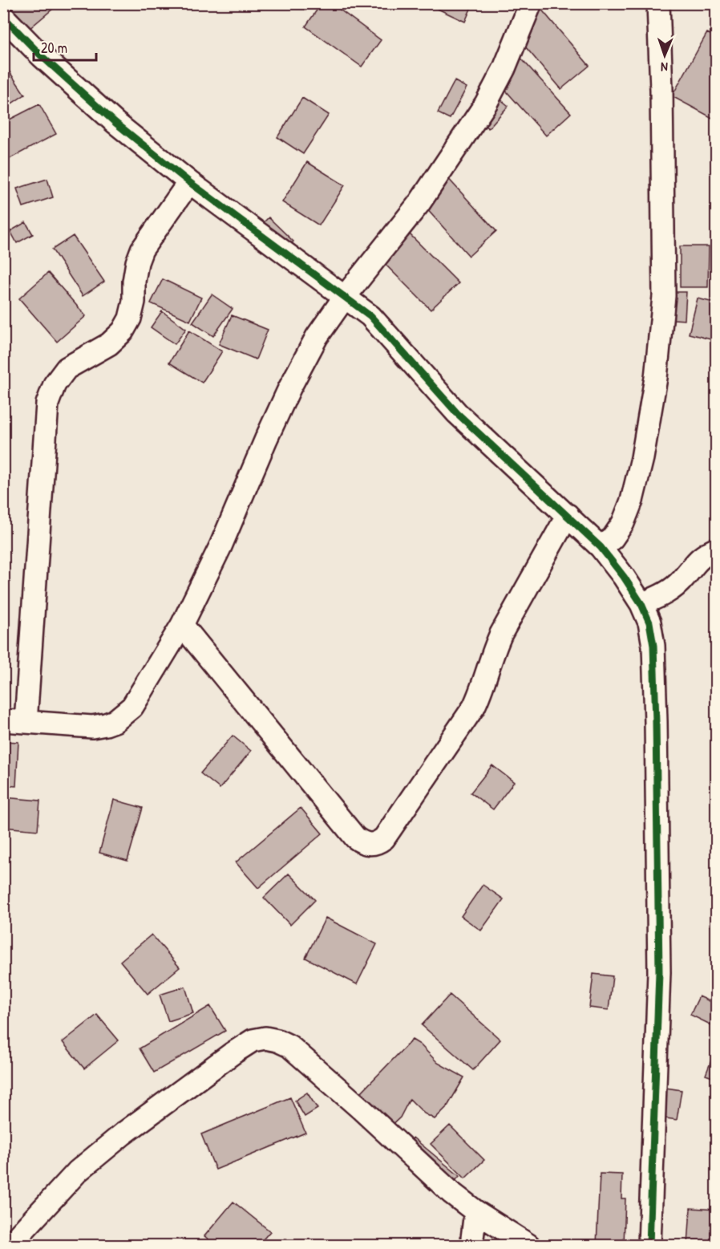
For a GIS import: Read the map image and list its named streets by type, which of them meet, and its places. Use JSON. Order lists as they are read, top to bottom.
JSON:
{
  "scale_bar": "20 m",
  "north": "bottom"
}
